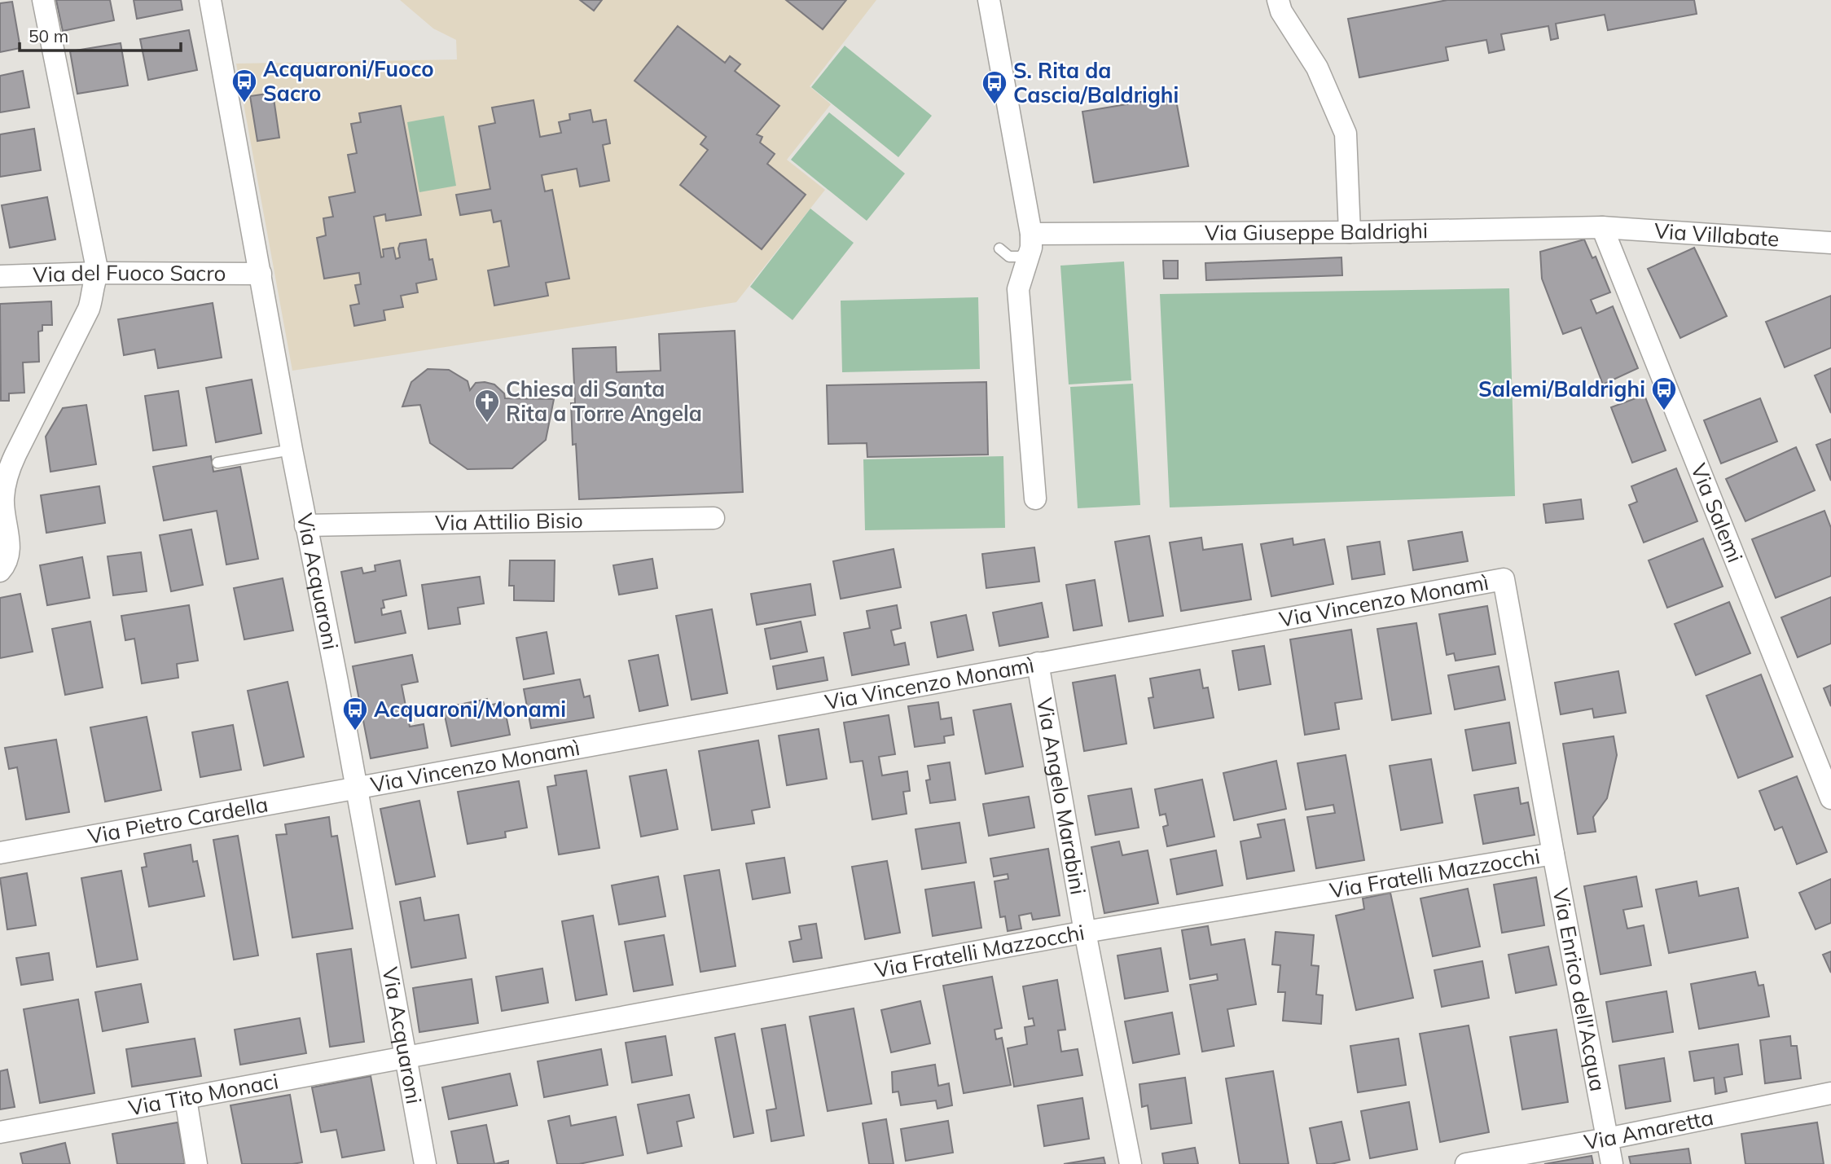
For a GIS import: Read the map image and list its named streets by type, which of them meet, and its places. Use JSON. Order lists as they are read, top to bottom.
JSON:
{
  "streets": {
    "street": [
      "Via Giuseppe Baldrighi",
      "Via Villabate",
      "Via del Fuoco Sacro",
      "Via Salemi",
      "Via Attilio Bisio",
      "Via Acquaroni",
      "Via Vincenzo Monamì",
      "Via Angelo Marabini",
      "Via Pietro Cardella",
      "Via Fratelli Mazzocchi",
      "Via Enrico dell'Acqua",
      "Via Tito Monaci",
      "Via Amaretta"
    ]
  },
  "crossings": [
    ["Via Giuseppe Baldrighi", "Via Villabate"],
    ["Via Giuseppe Baldrighi", "Via Salemi"],
    ["Via Villabate", "Via Salemi"],
    ["Via del Fuoco Sacro", "Via Acquaroni"],
    ["Via Attilio Bisio", "Via Acquaroni"],
    ["Via Acquaroni", "Via Vincenzo Monamì"],
    ["Via Acquaroni", "Via Pietro Cardella"],
    ["Via Acquaroni", "Via Fratelli Mazzocchi"],
    ["Via Acquaroni", "Via Tito Monaci"],
    ["Via Vincenzo Monamì", "Via Angelo Marabini"],
    ["Via Vincenzo Monamì", "Via Pietro Cardella"],
    ["Via Vincenzo Monamì", "Via Enrico dell'Acqua"],
    ["Via Angelo Marabini", "Via Fratelli Mazzocchi"],
    ["Via Fratelli Mazzocchi", "Via Enrico dell'Acqua"],
    ["Via Fratelli Mazzocchi", "Via Tito Monaci"],
    ["Via Enrico dell'Acqua", "Via Amaretta"]
  ],
  "places": {
    "bus stop": [
      "Acquaroni/Fuoco Sacro",
      "S. Rita da Cascia/Baldrighi",
      "Salemi/Baldrighi",
      "Acquaroni/Monami"
    ],
    "church": ["Chiesa di Santa Rita a Torre Angela"]
  },
  "scale_bar": "50 m"
}
